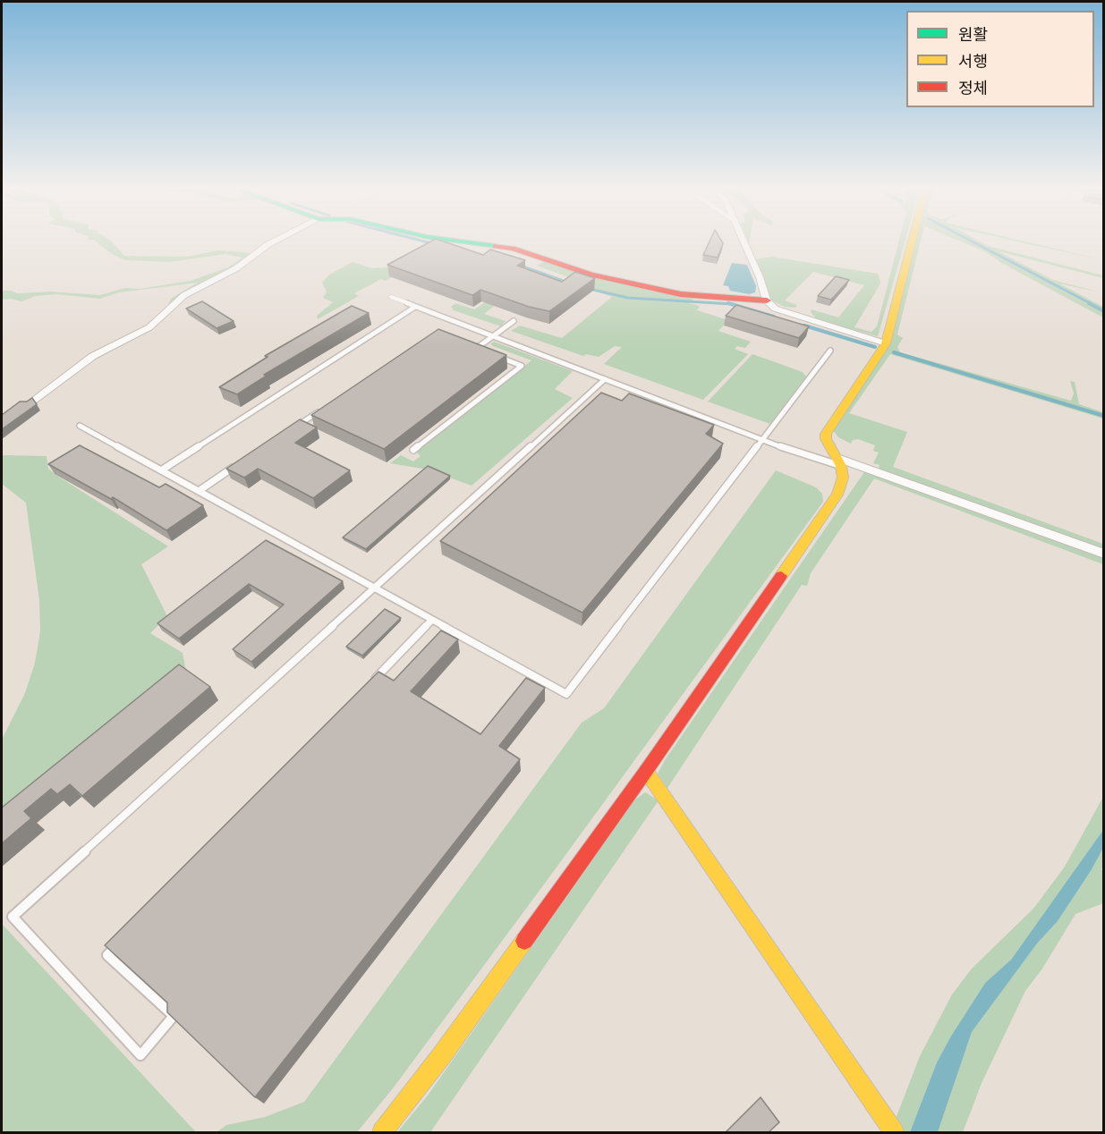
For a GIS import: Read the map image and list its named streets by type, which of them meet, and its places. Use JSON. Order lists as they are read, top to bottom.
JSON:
{
  "legend": ["원활", "서행", "정체"]
}
